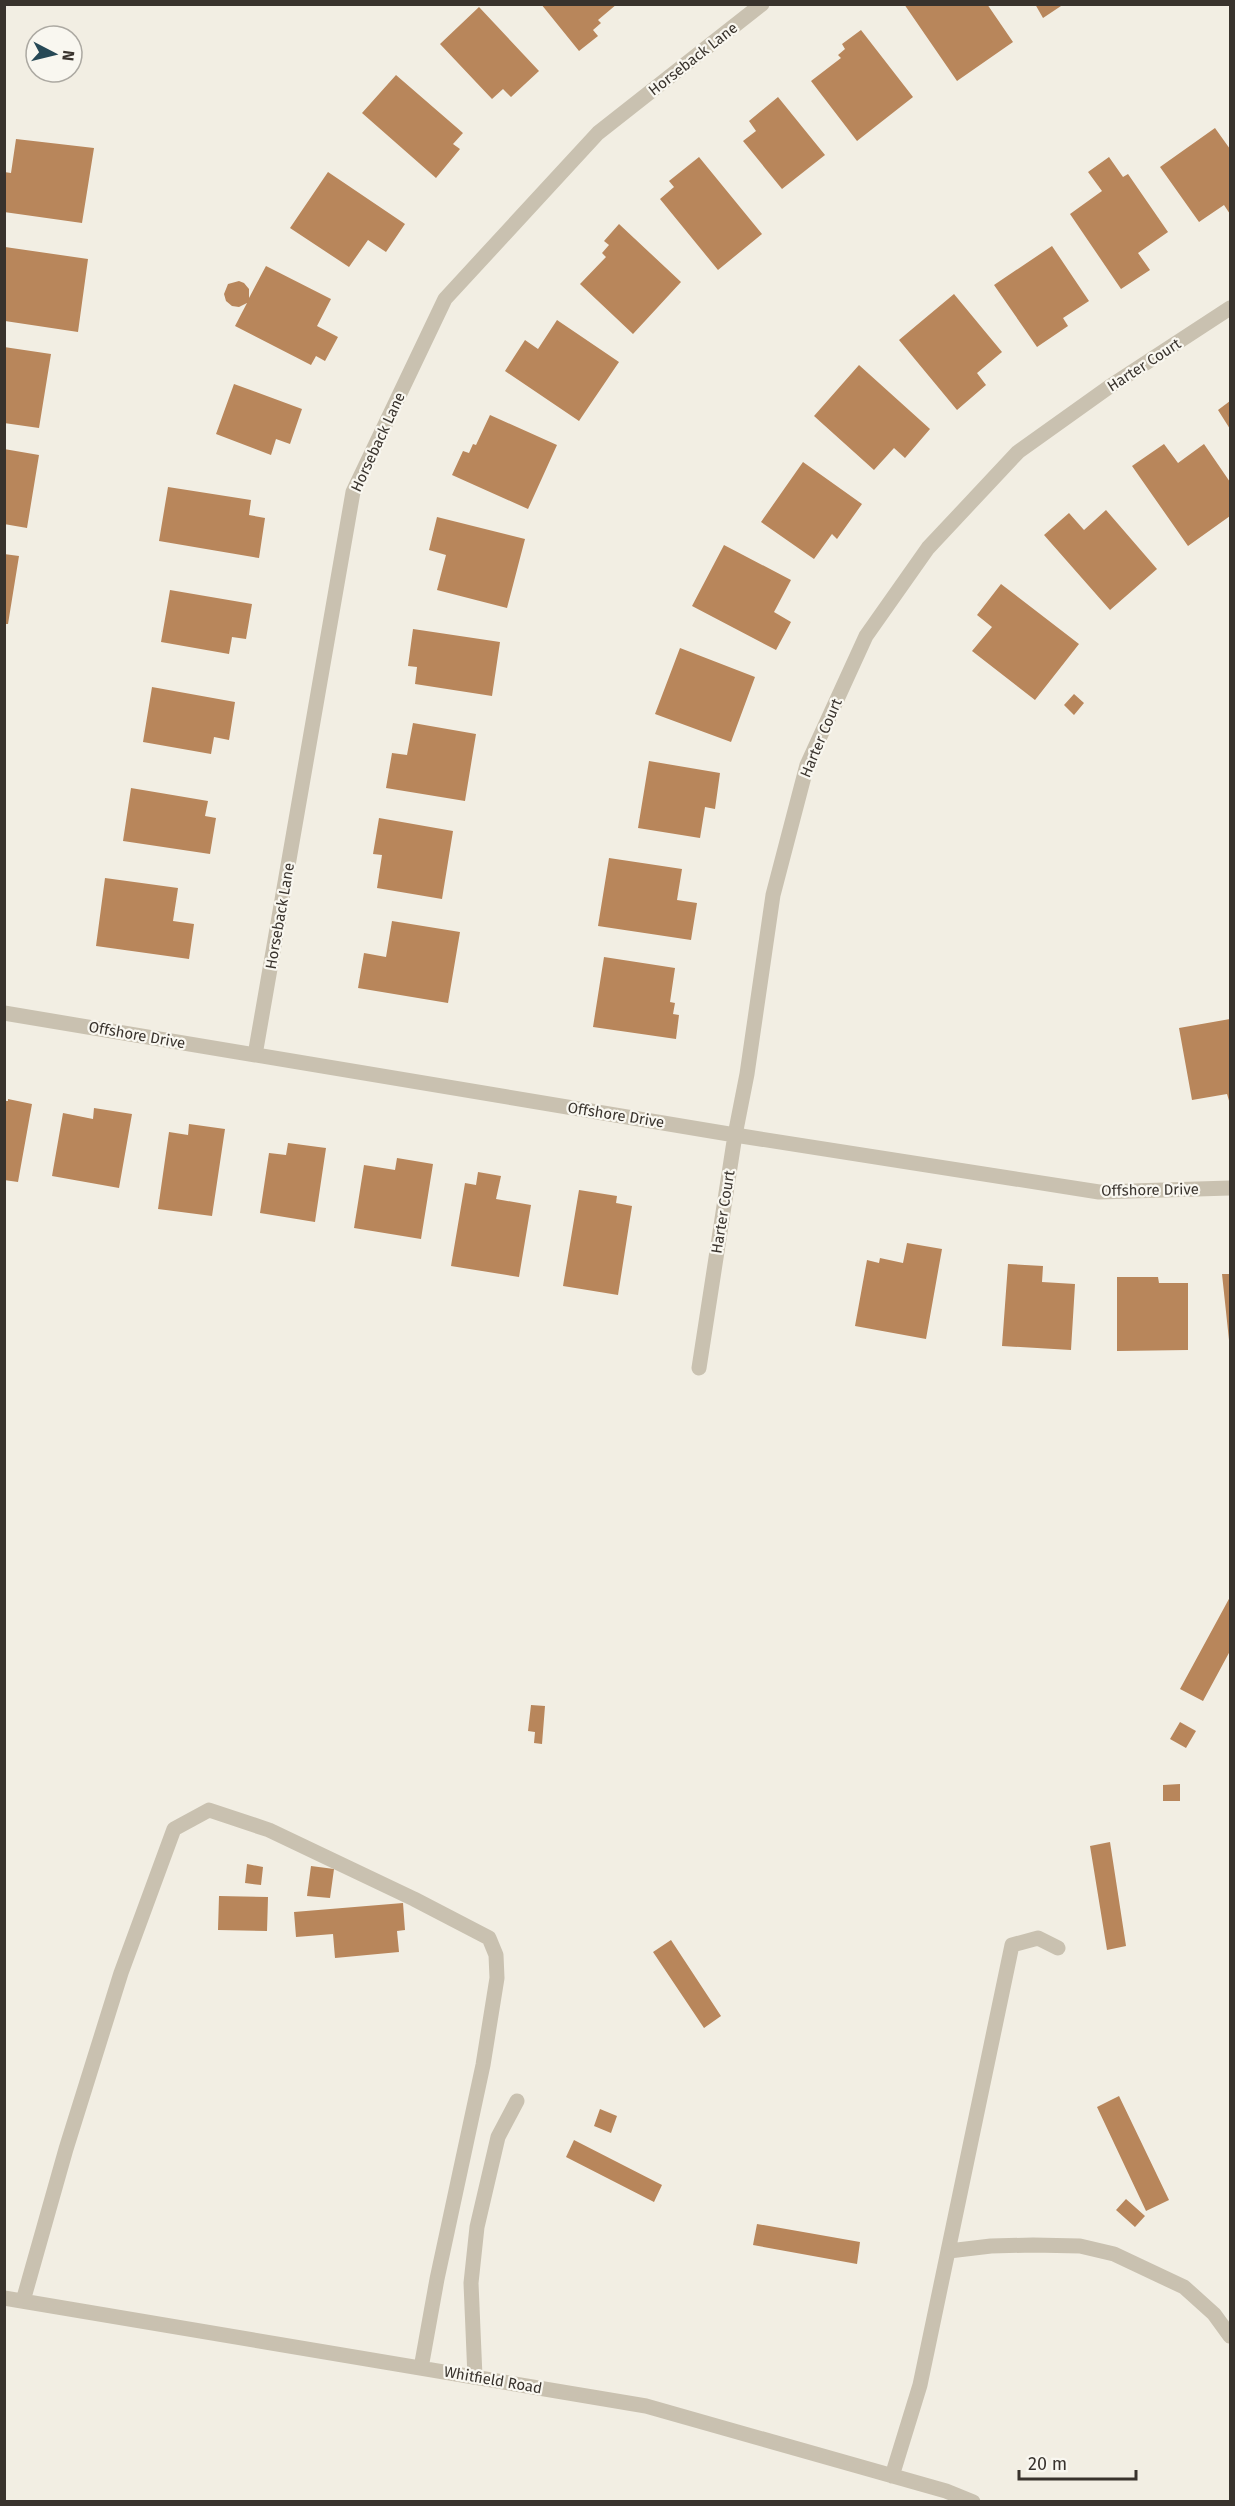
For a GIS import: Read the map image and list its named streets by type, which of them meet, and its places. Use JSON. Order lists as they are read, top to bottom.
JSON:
{
  "streets": {
    "street": [
      "Horseback Lane",
      "Harter Court",
      "Offshore Drive",
      "Whitfield Road"
    ]
  },
  "crossings": [
    ["Horseback Lane", "Offshore Drive"],
    ["Harter Court", "Offshore Drive"]
  ],
  "scale_bar": "20 m",
  "north": "right"
}
